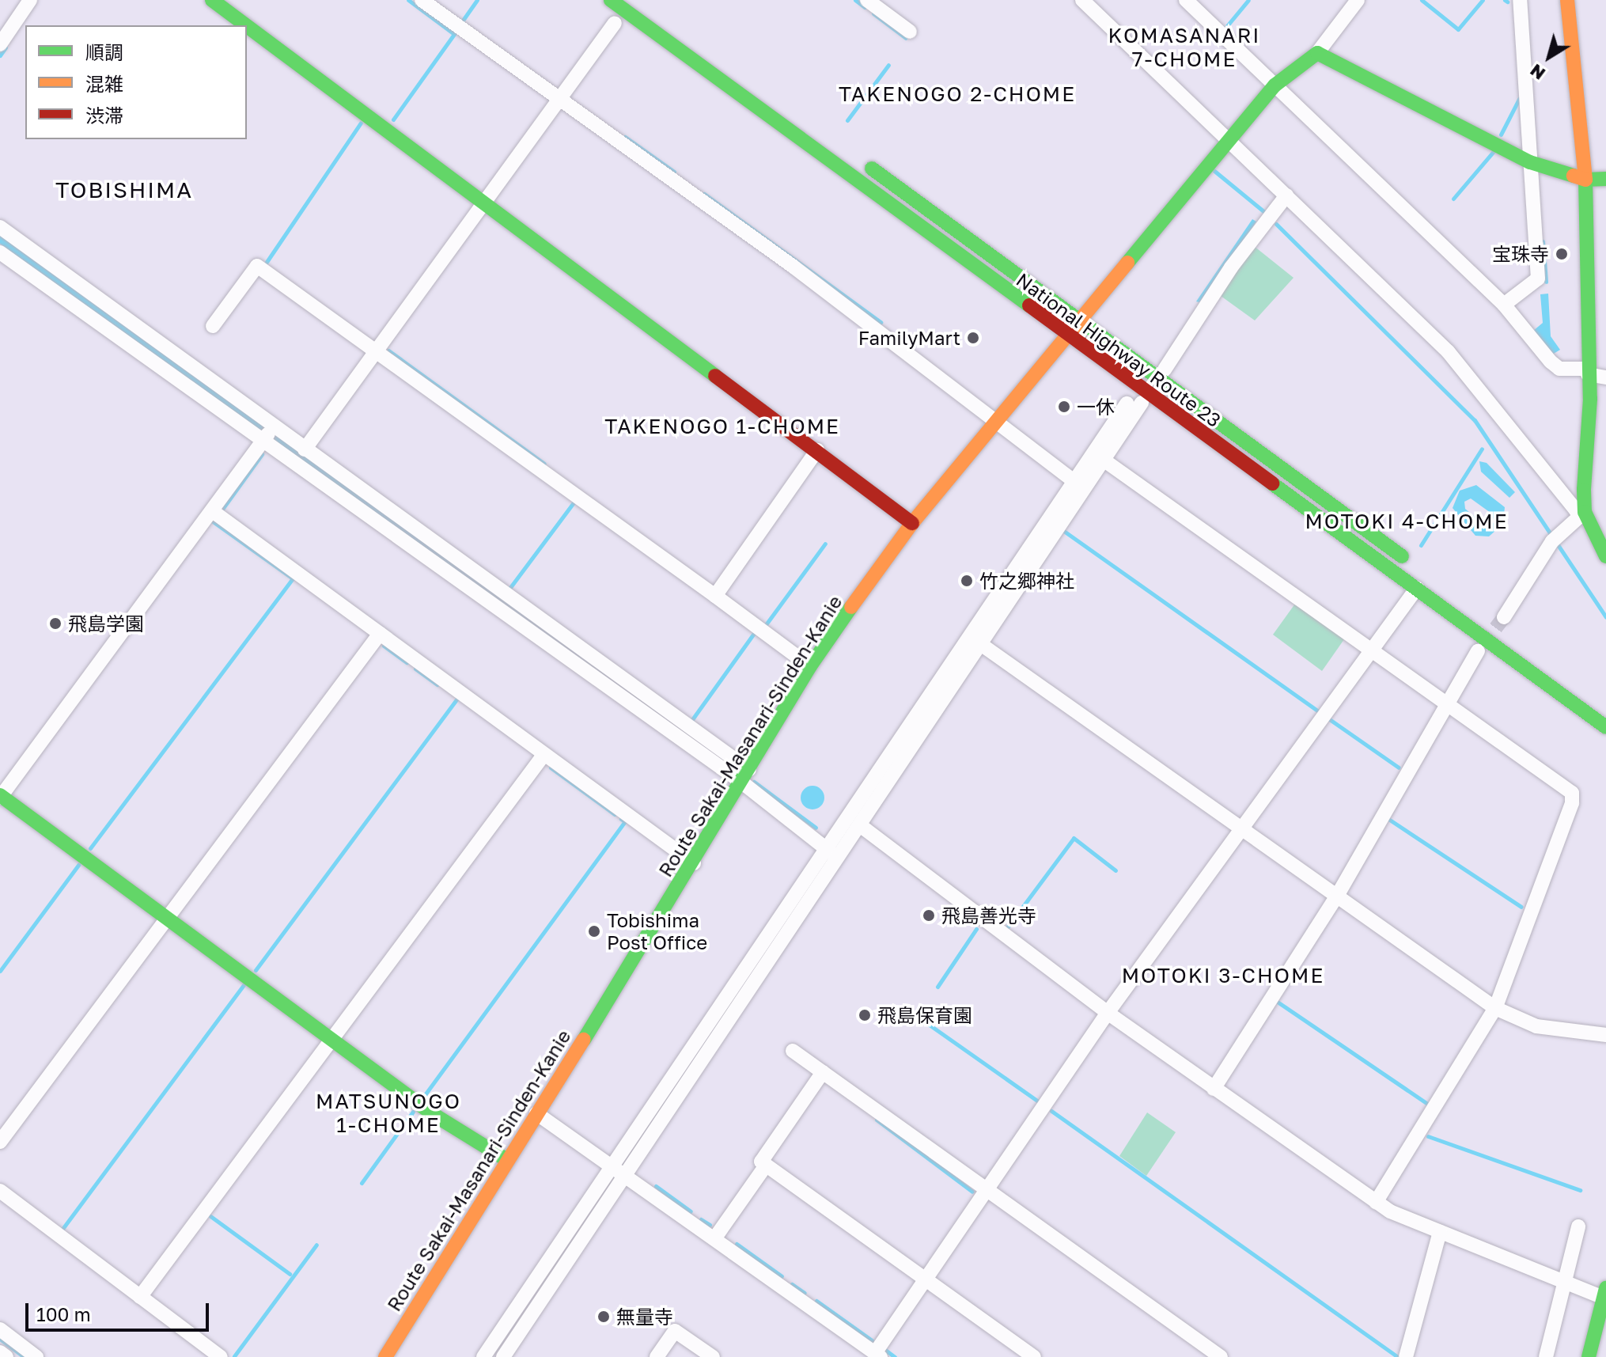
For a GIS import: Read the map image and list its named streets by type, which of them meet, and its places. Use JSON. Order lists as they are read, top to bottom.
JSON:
{
  "streets": {
    "main road": ["National Highway Route 23", "Route Sakai-Masanari-Sinden-Kanie"]
  },
  "crossings": [
    ["National Highway Route 23", "Route Sakai-Masanari-Sinden-Kanie"]
  ],
  "districts": [
    "KOMASANARI 7-CHOME",
    "TAKENOGO 2-CHOME",
    "TOBISHIMA",
    "TAKENOGO 1-CHOME",
    "MOTOKI 4-CHOME",
    "MOTOKI 3-CHOME",
    "MATSUNOGO 1-CHOME"
  ],
  "places": [
    "宝珠寺",
    "FamilyMart",
    "一休",
    "竹之郷神社",
    "飛島学園",
    "飛島善光寺",
    "Tobishima Post Office",
    "飛島保育園",
    "無量寺"
  ],
  "legend": ["順調", "混雑", "渋滞"],
  "scale_bar": "100 m",
  "north": "bottom left"
}
